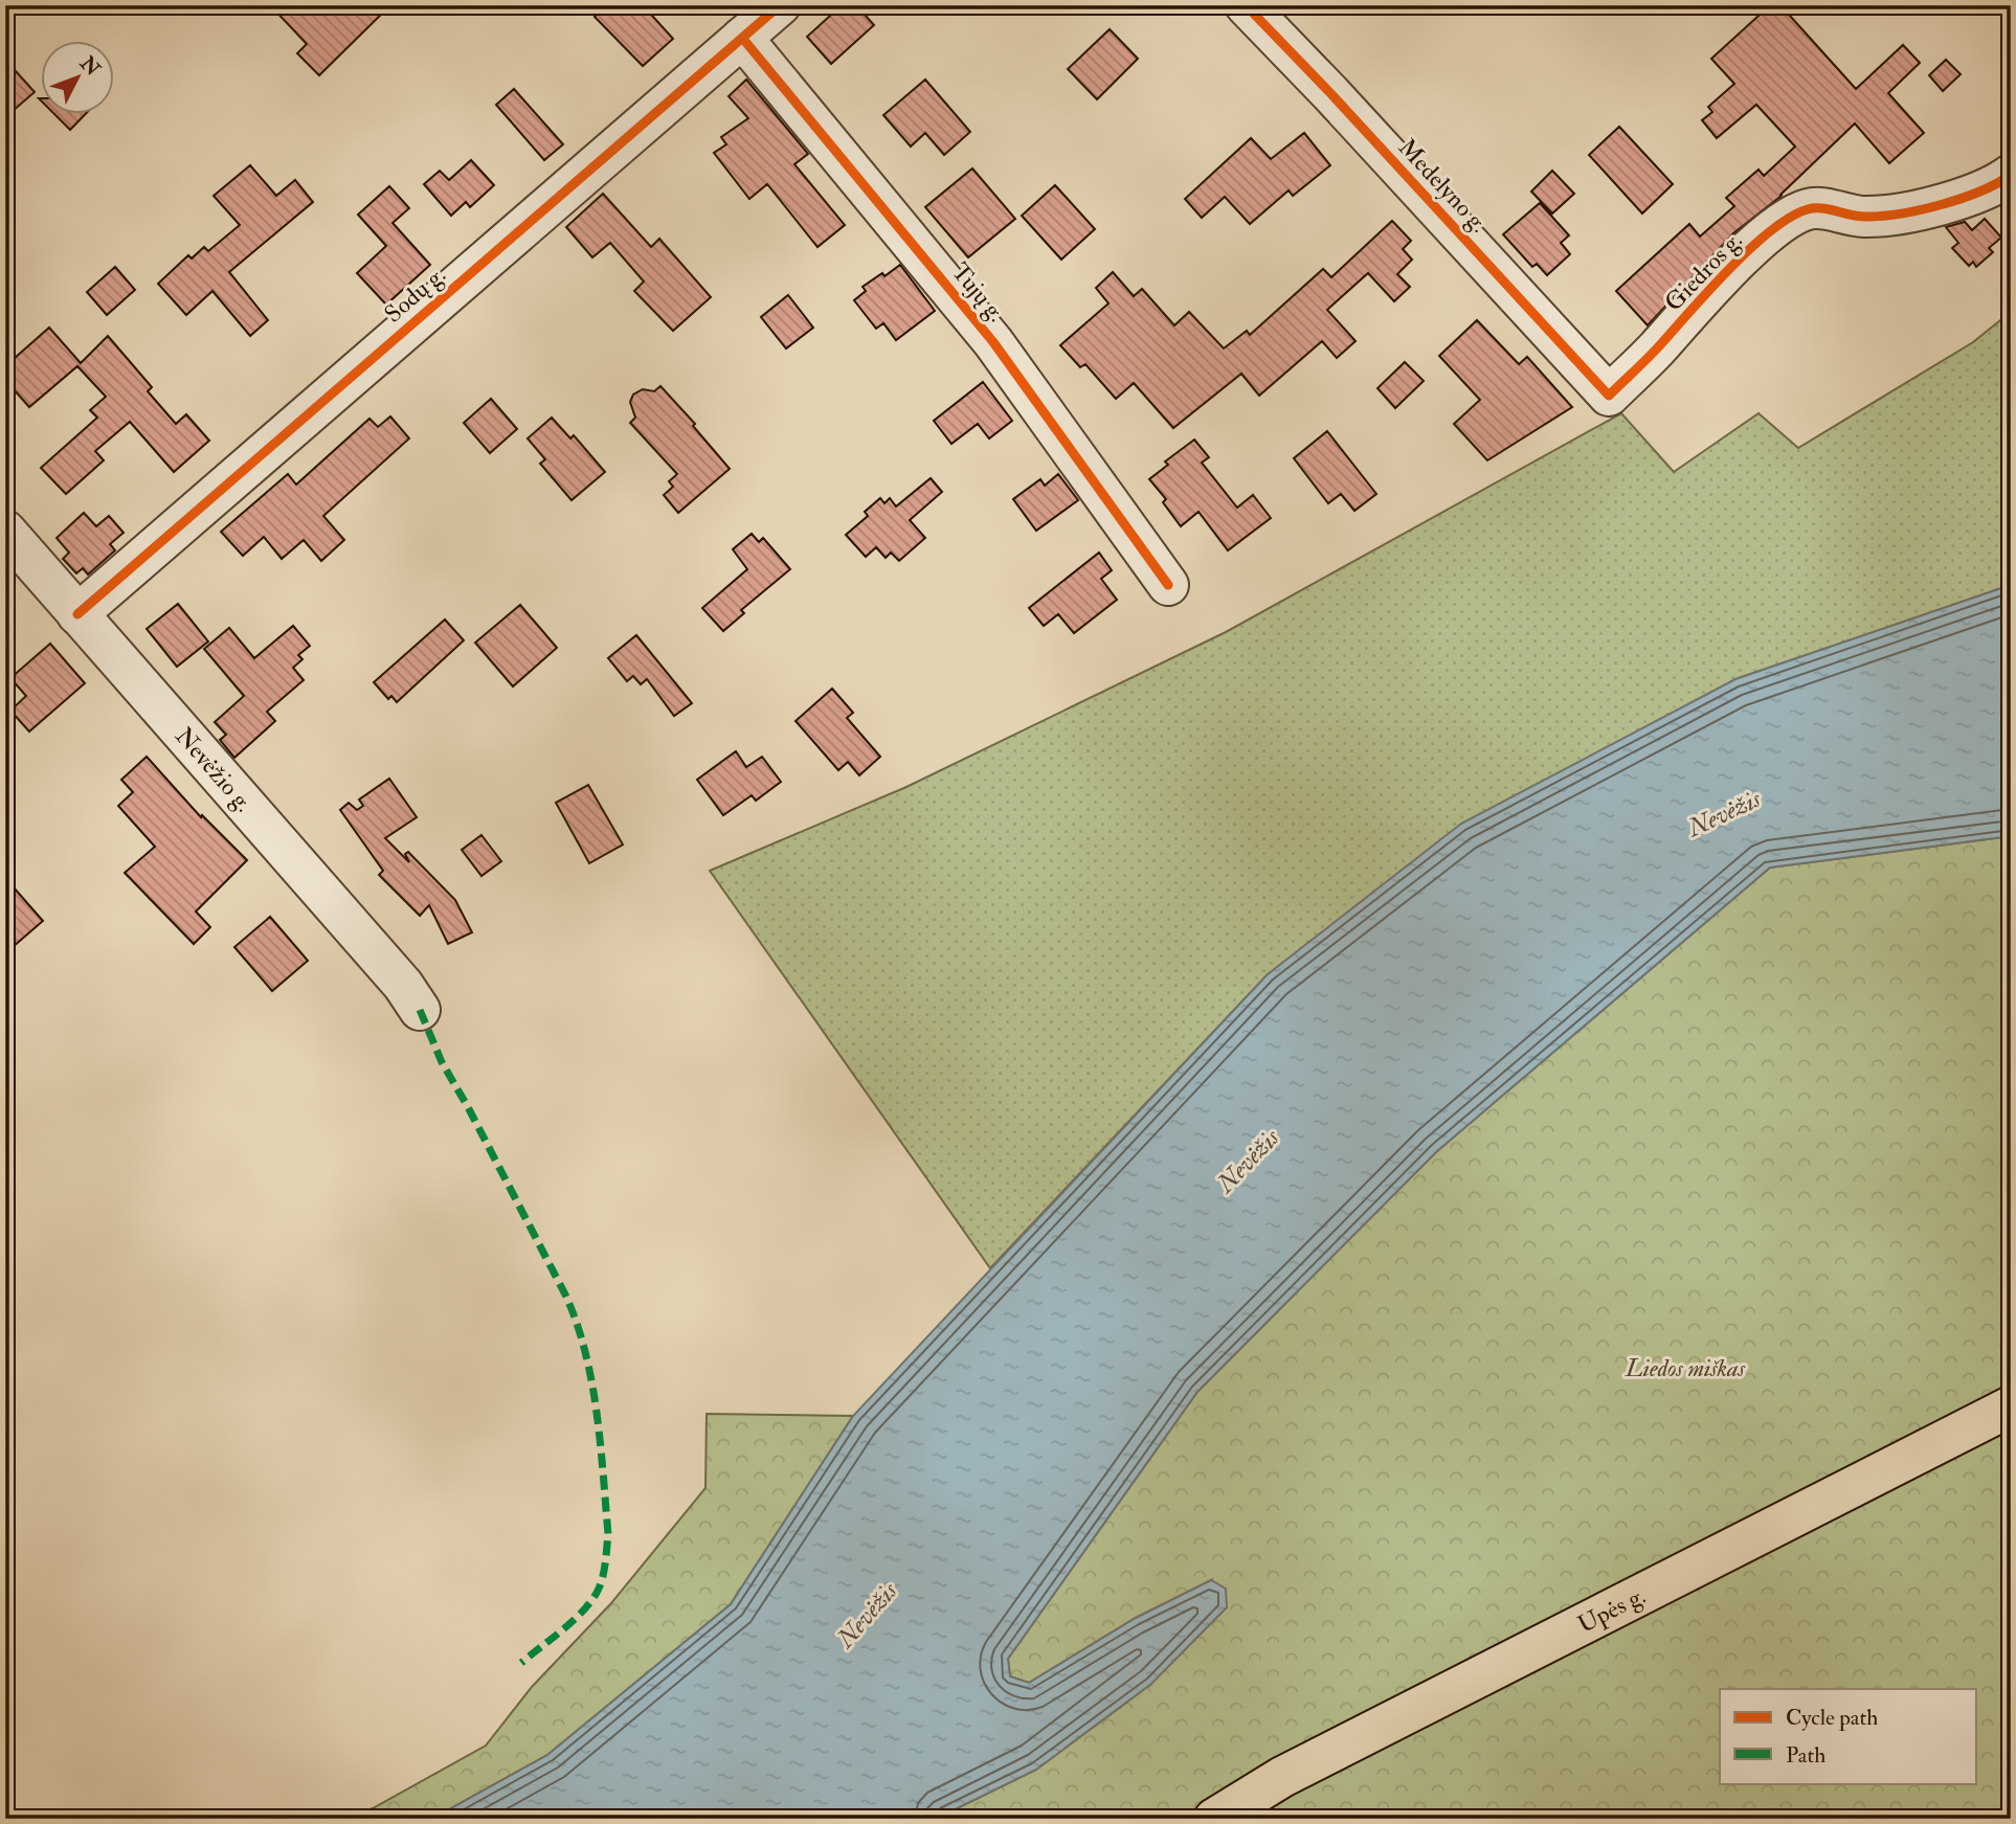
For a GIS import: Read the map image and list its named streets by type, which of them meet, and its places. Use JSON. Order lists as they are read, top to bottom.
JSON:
{
  "streets": {
    "main road": ["Upės g."],
    "street": [
      "Medelyno g.",
      "Giedros g.",
      "Tujų g.",
      "Sodų g.",
      "Nevėžio g."
    ]
  },
  "crossings": [
    ["Medelyno g.", "Giedros g."],
    ["Tujų g.", "Sodų g."],
    ["Sodų g.", "Nevėžio g."]
  ],
  "water": ["Nevėžis"],
  "parks": ["Liedos miškas"],
  "legend": ["Cycle path", "Path"],
  "north": "top right"
}
